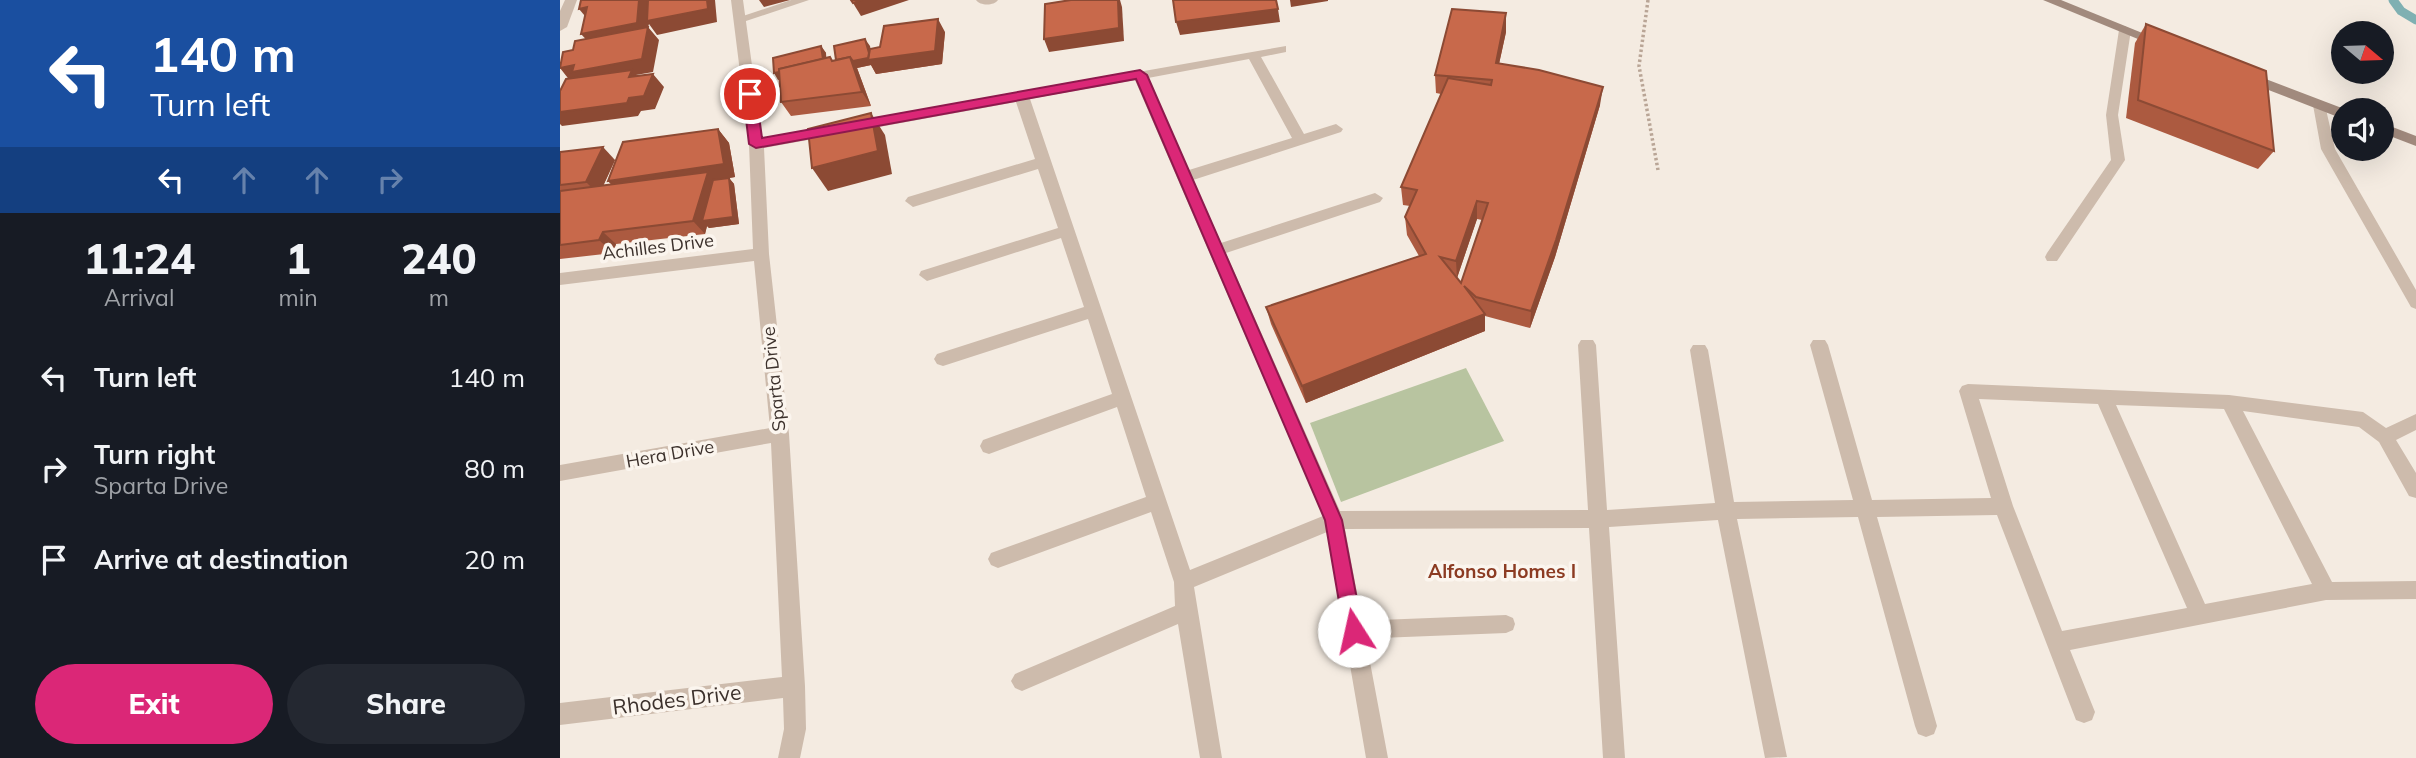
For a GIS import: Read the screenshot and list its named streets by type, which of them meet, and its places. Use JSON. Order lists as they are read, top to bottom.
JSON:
{
  "streets": {
    "street": [
      "Achilles Drive",
      "Sparta Drive",
      "Hera Drive",
      "Rhodes Drive"
    ]
  },
  "crossings": [
    ["Achilles Drive", "Sparta Drive"],
    ["Sparta Drive", "Hera Drive"],
    ["Sparta Drive", "Rhodes Drive"]
  ],
  "districts": ["Alfonso Homes I"],
  "north": "right",
  "page": {
    "turn": ["140 m", "Turn left"],
    "eta": [
      "11:24",
      "Arrival",
      "1",
      "min",
      "240",
      "m"
    ],
    "list": [
      {
        "name": "Turn left",
        "value": "140 m"
      },
      {
        "name": "Turn right",
        "note": "Sparta Drive",
        "value": "80 m"
      },
      {
        "name": "Arrive at destination",
        "value": "20 m"
      }
    ],
    "buttons": ["Exit", "Share"]
  }
}
